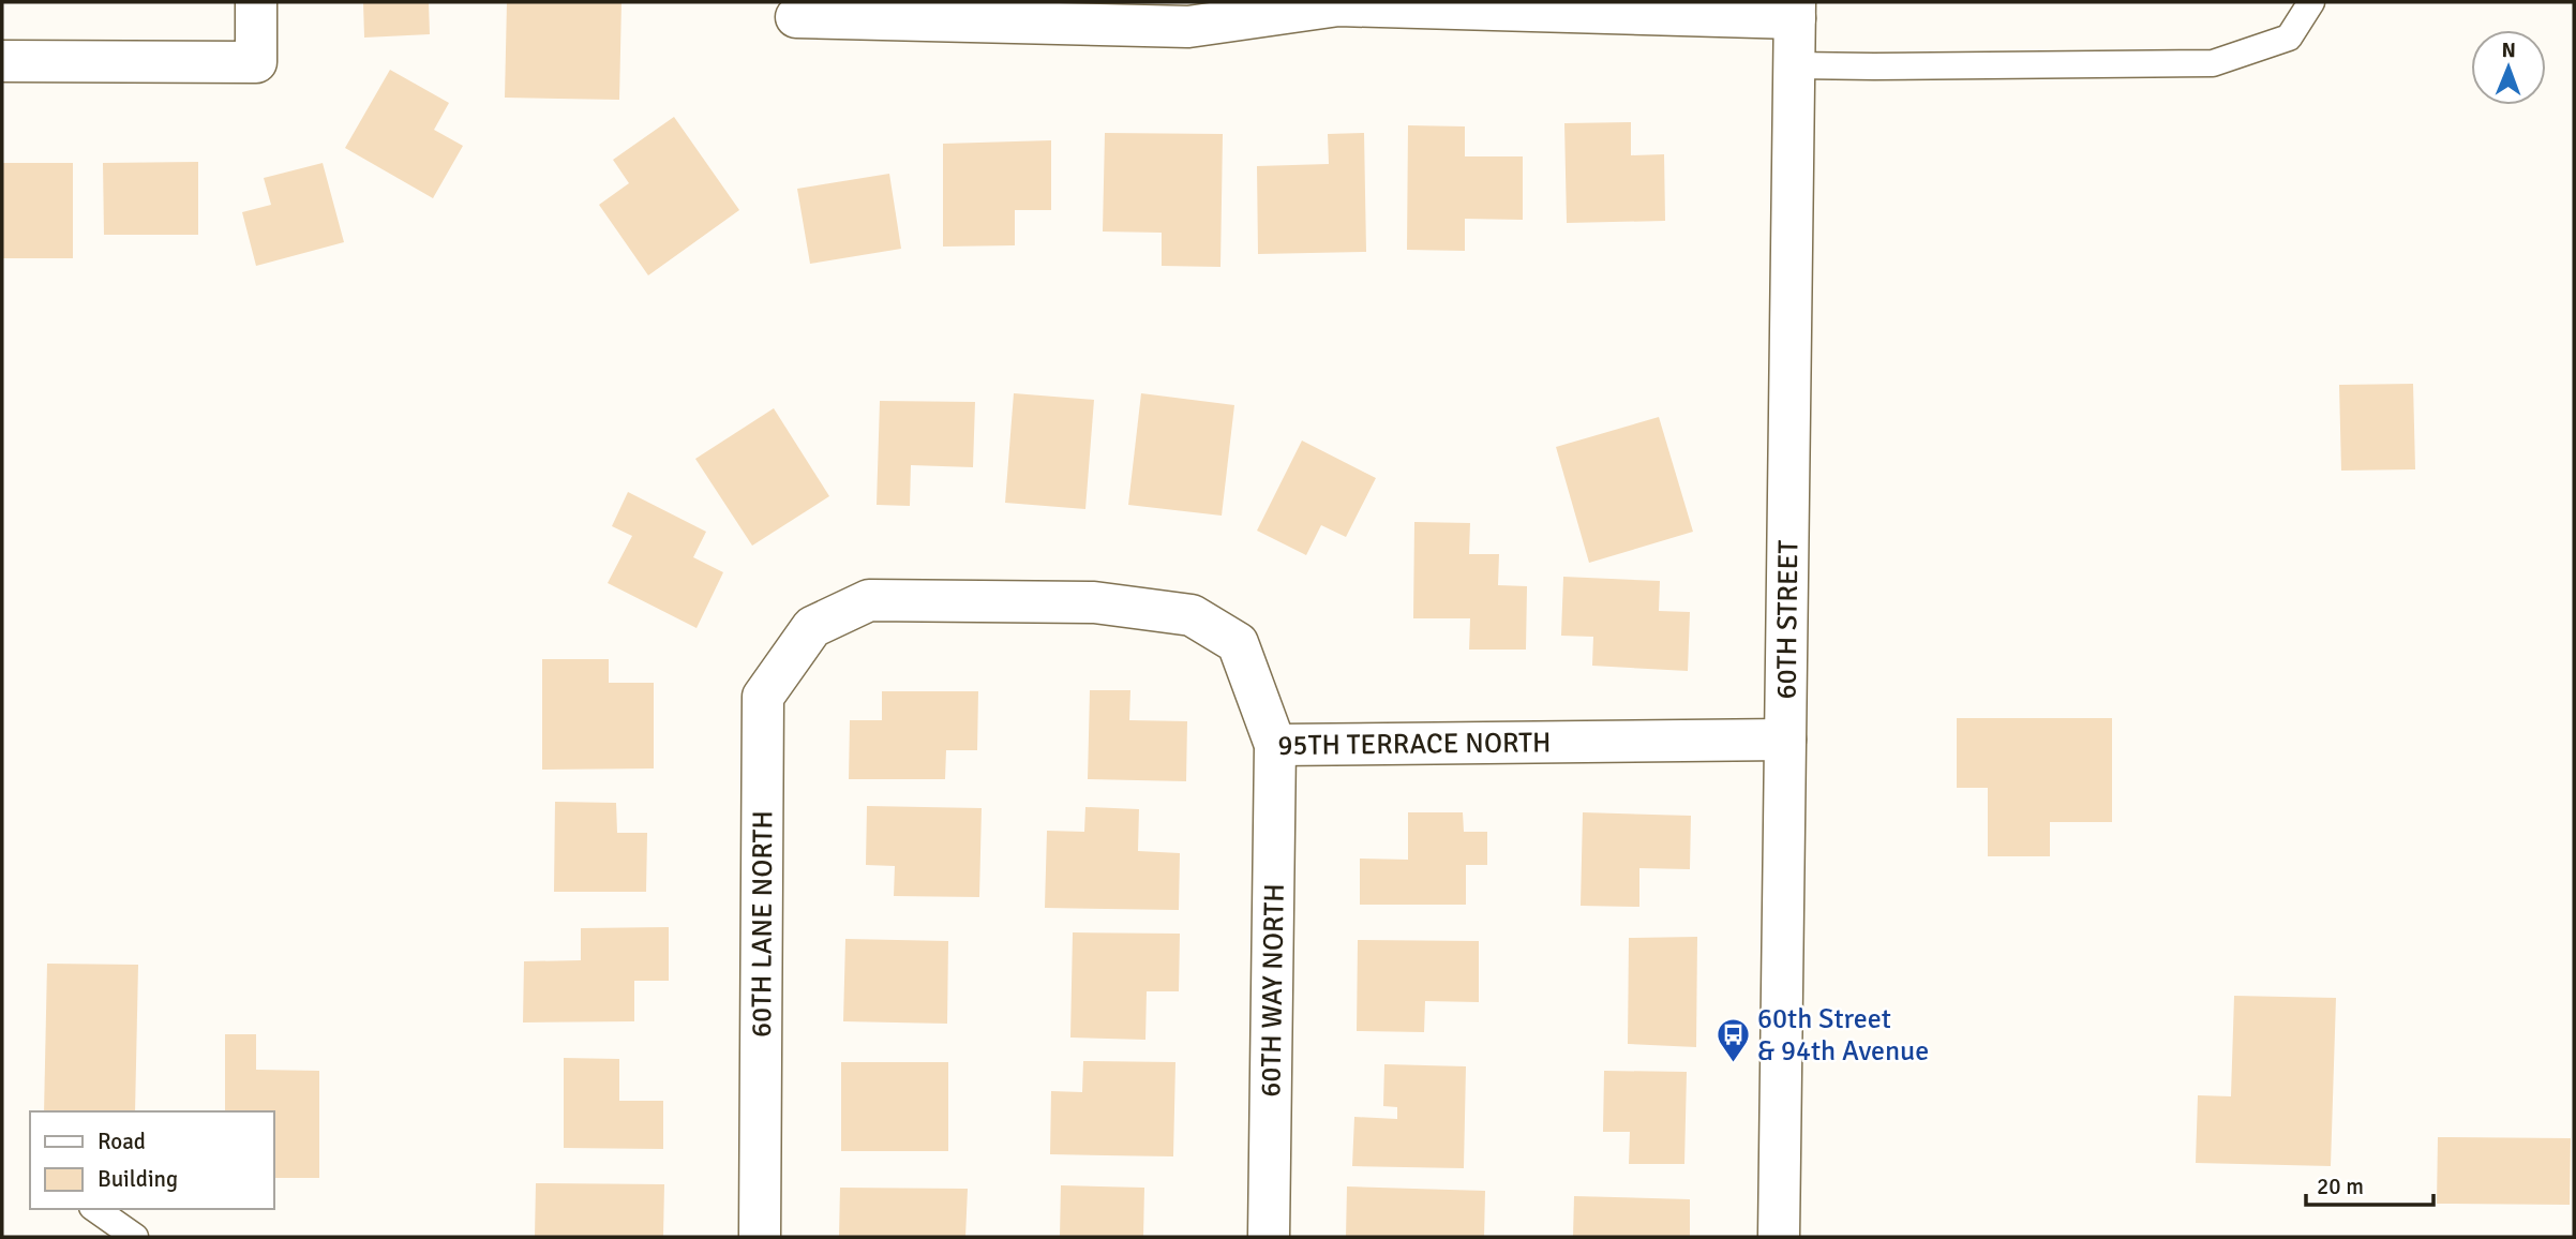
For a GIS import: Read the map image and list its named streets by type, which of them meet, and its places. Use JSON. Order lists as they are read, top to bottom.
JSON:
{
  "streets": {
    "street": [
      "60TH STREET",
      "95TH TERRACE NORTH",
      "60TH LANE NORTH",
      "60TH WAY NORTH"
    ]
  },
  "crossings": [
    ["60TH STREET", "95TH TERRACE NORTH"],
    ["95TH TERRACE NORTH", "60TH LANE NORTH"],
    ["95TH TERRACE NORTH", "60TH WAY NORTH"]
  ],
  "places": {
    "bus stop": ["60th Street & 94th Avenue"]
  },
  "legend": ["Road", "Building"],
  "scale_bar": "20 m",
  "north": "top"
}
